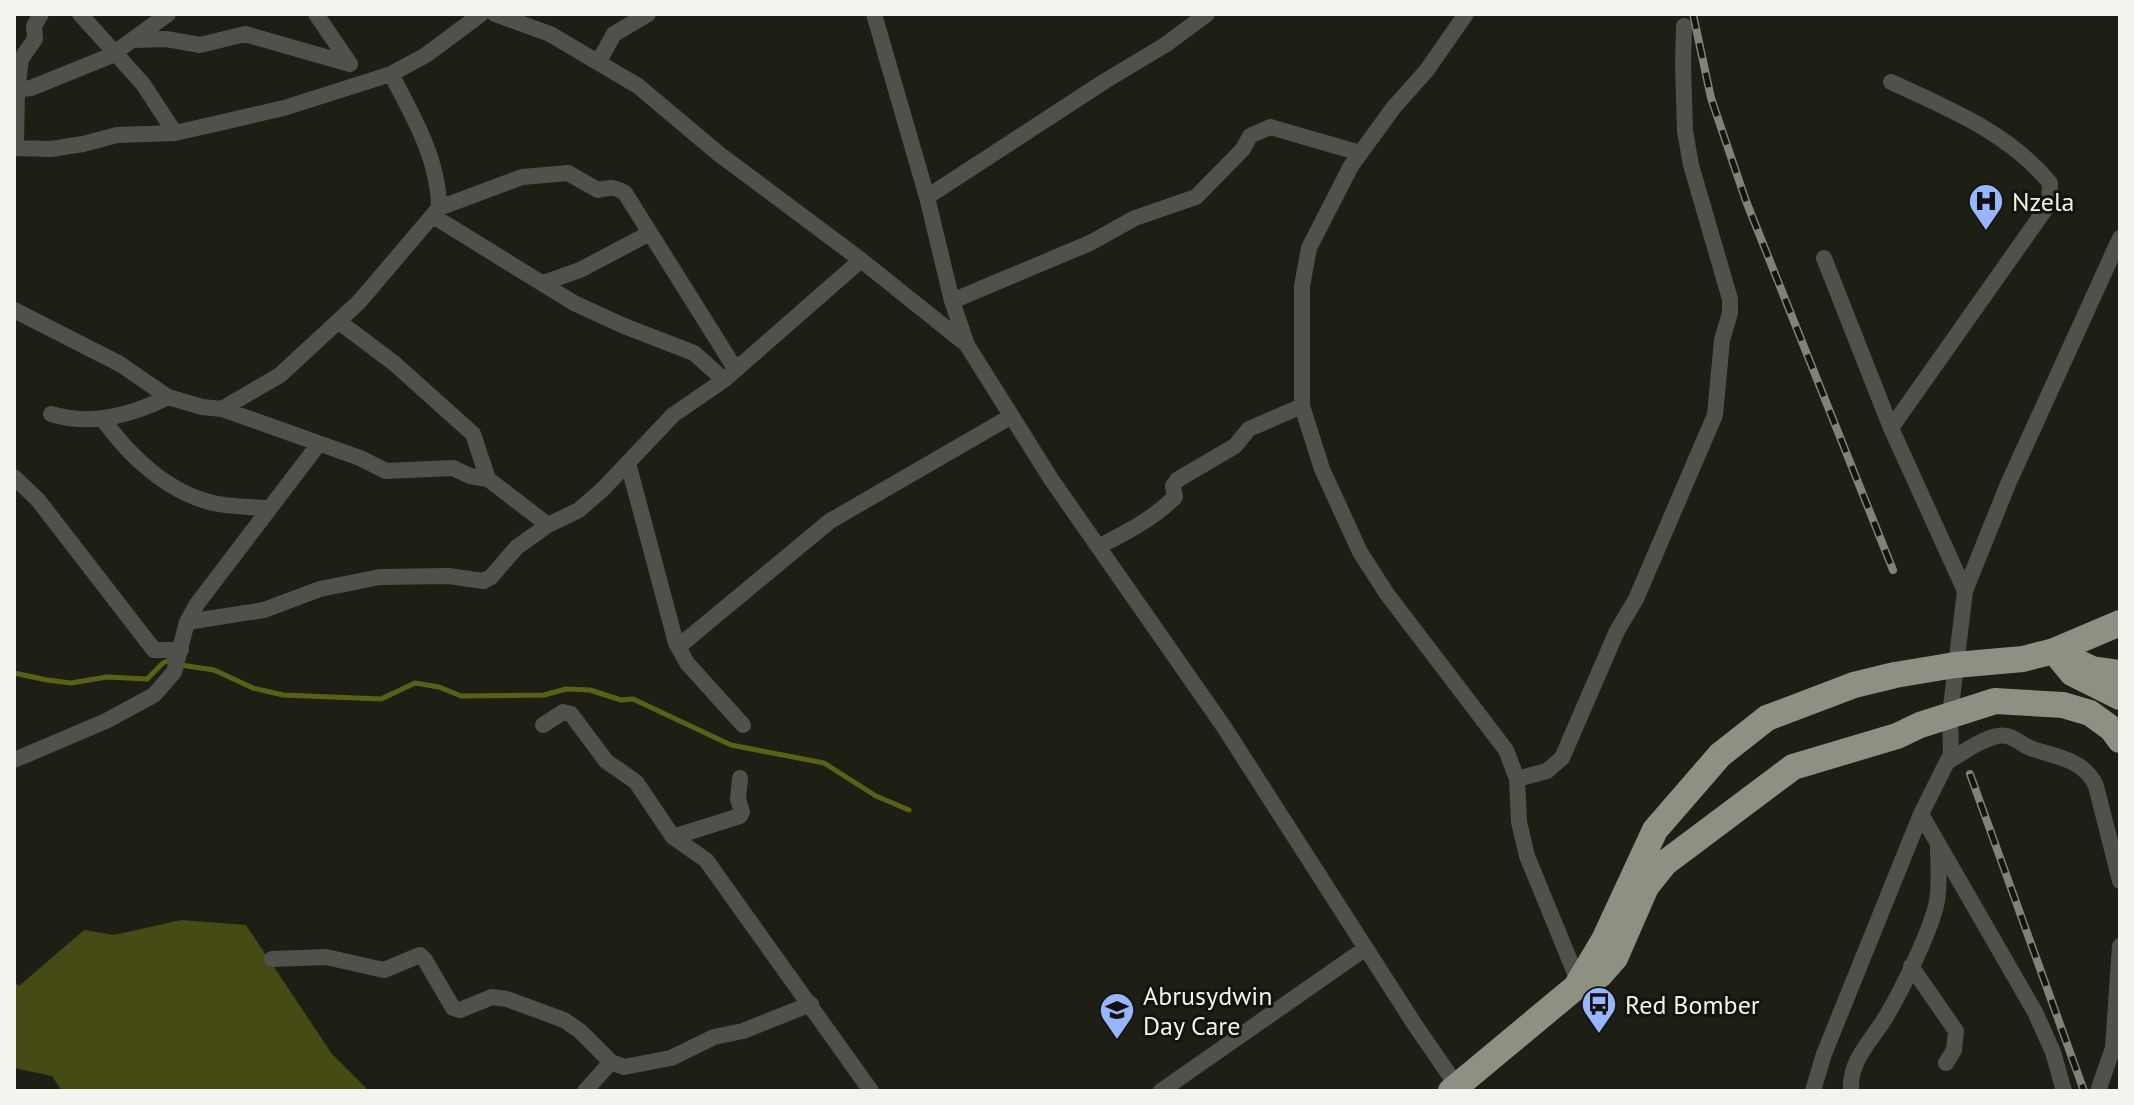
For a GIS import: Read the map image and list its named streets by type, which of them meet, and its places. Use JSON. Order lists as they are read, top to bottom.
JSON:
{
  "places": {
    "hospital": ["Nzela"],
    "bus stop": ["Red Bomber"],
    "school or university": ["Abrusydwin Day Care"]
  }
}
